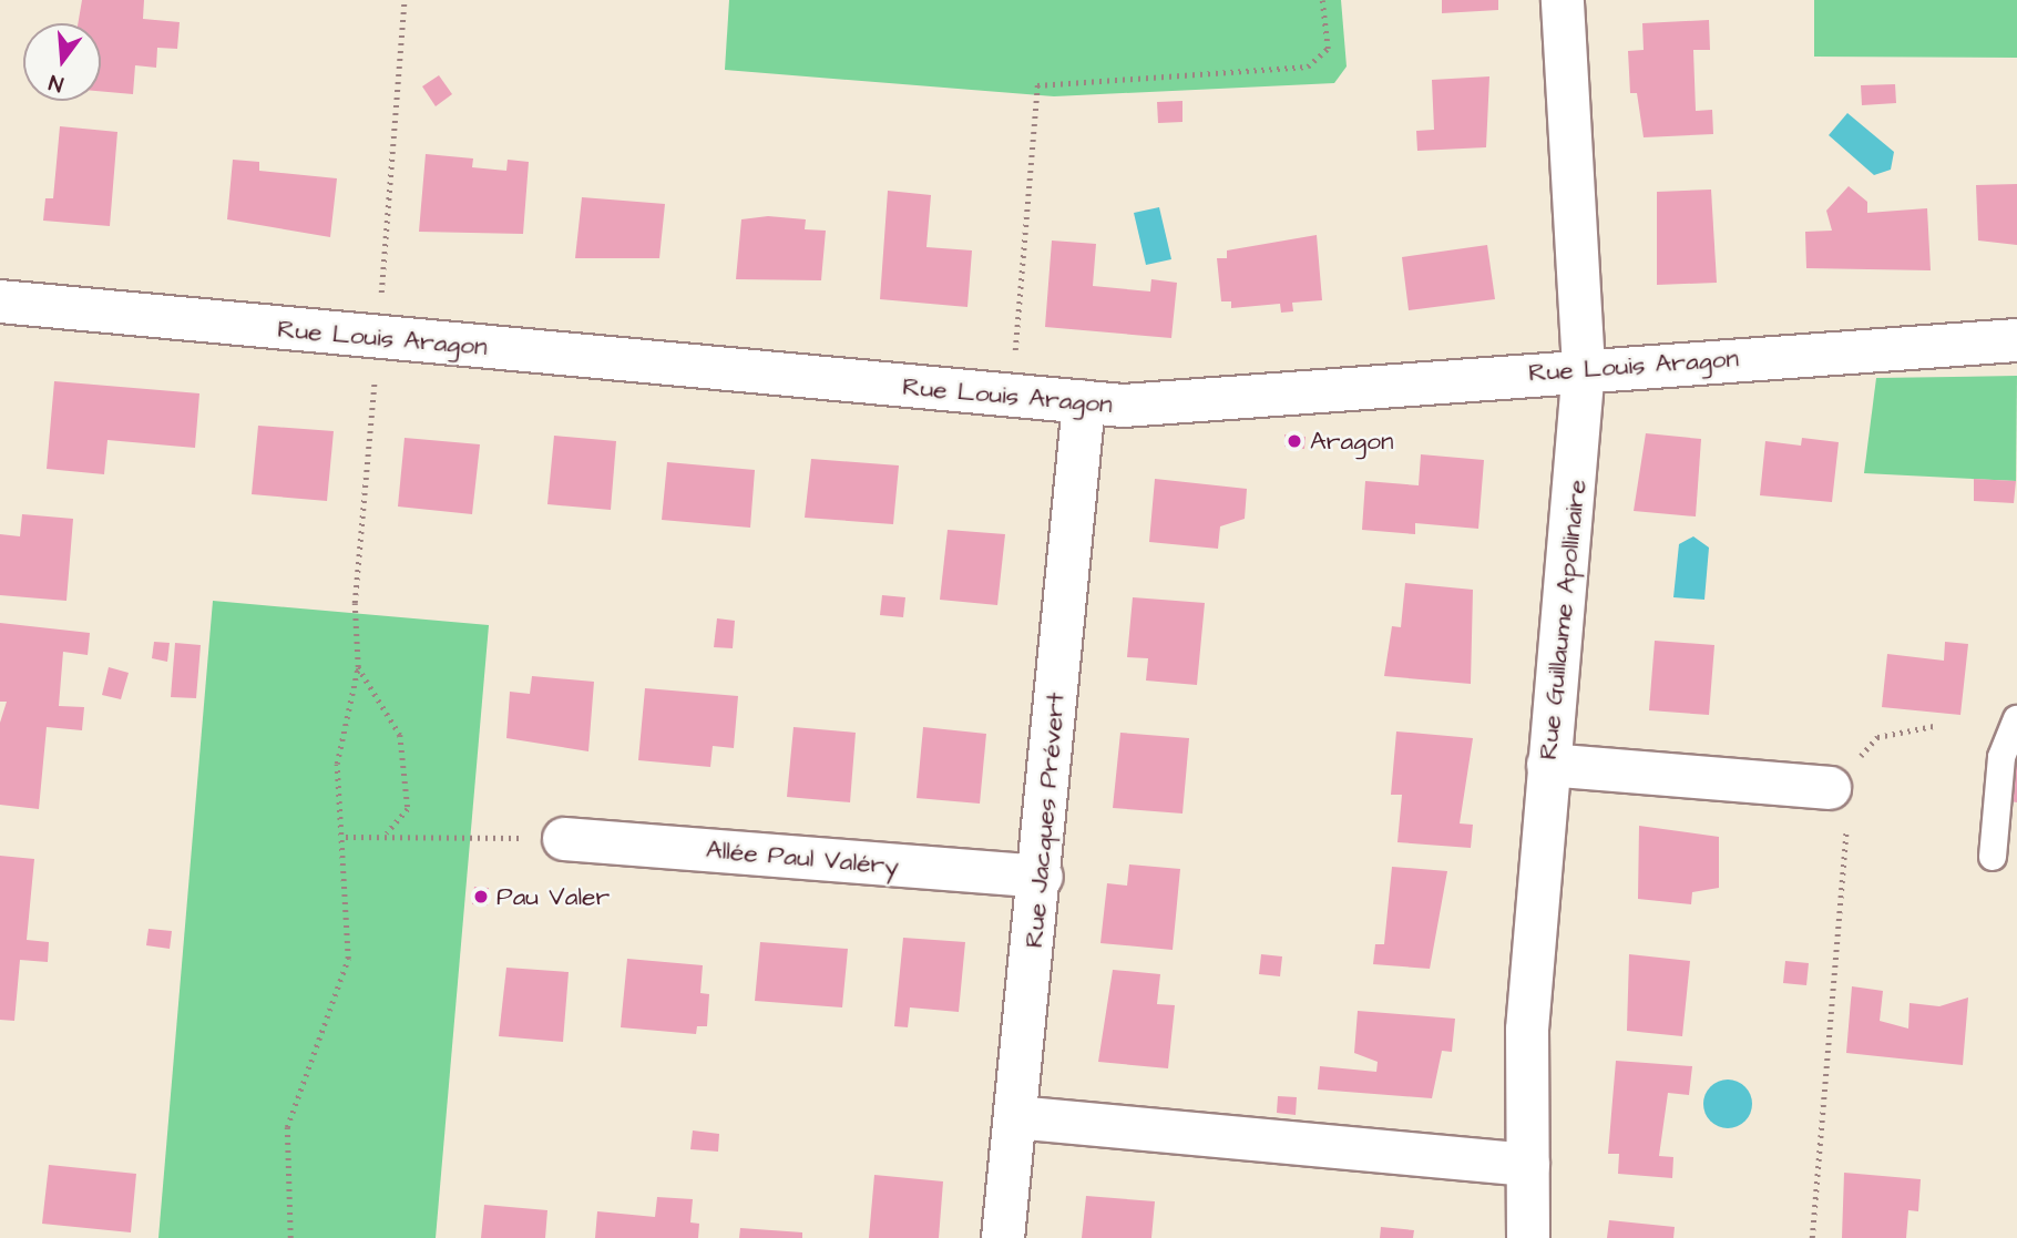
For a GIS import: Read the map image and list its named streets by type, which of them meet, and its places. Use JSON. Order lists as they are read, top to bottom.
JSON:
{
  "streets": {
    "street": [
      "Rue Louis Aragon",
      "Rue Guillaume Apollinaire",
      "Rue Jacques Prévert",
      "Allée Paul Valéry"
    ]
  },
  "crossings": [
    ["Rue Louis Aragon", "Rue Guillaume Apollinaire"],
    ["Rue Louis Aragon", "Rue Jacques Prévert"],
    ["Rue Jacques Prévert", "Allée Paul Valéry"]
  ],
  "places": ["Aragon", "Pau Valer"],
  "north": "bottom"
}
